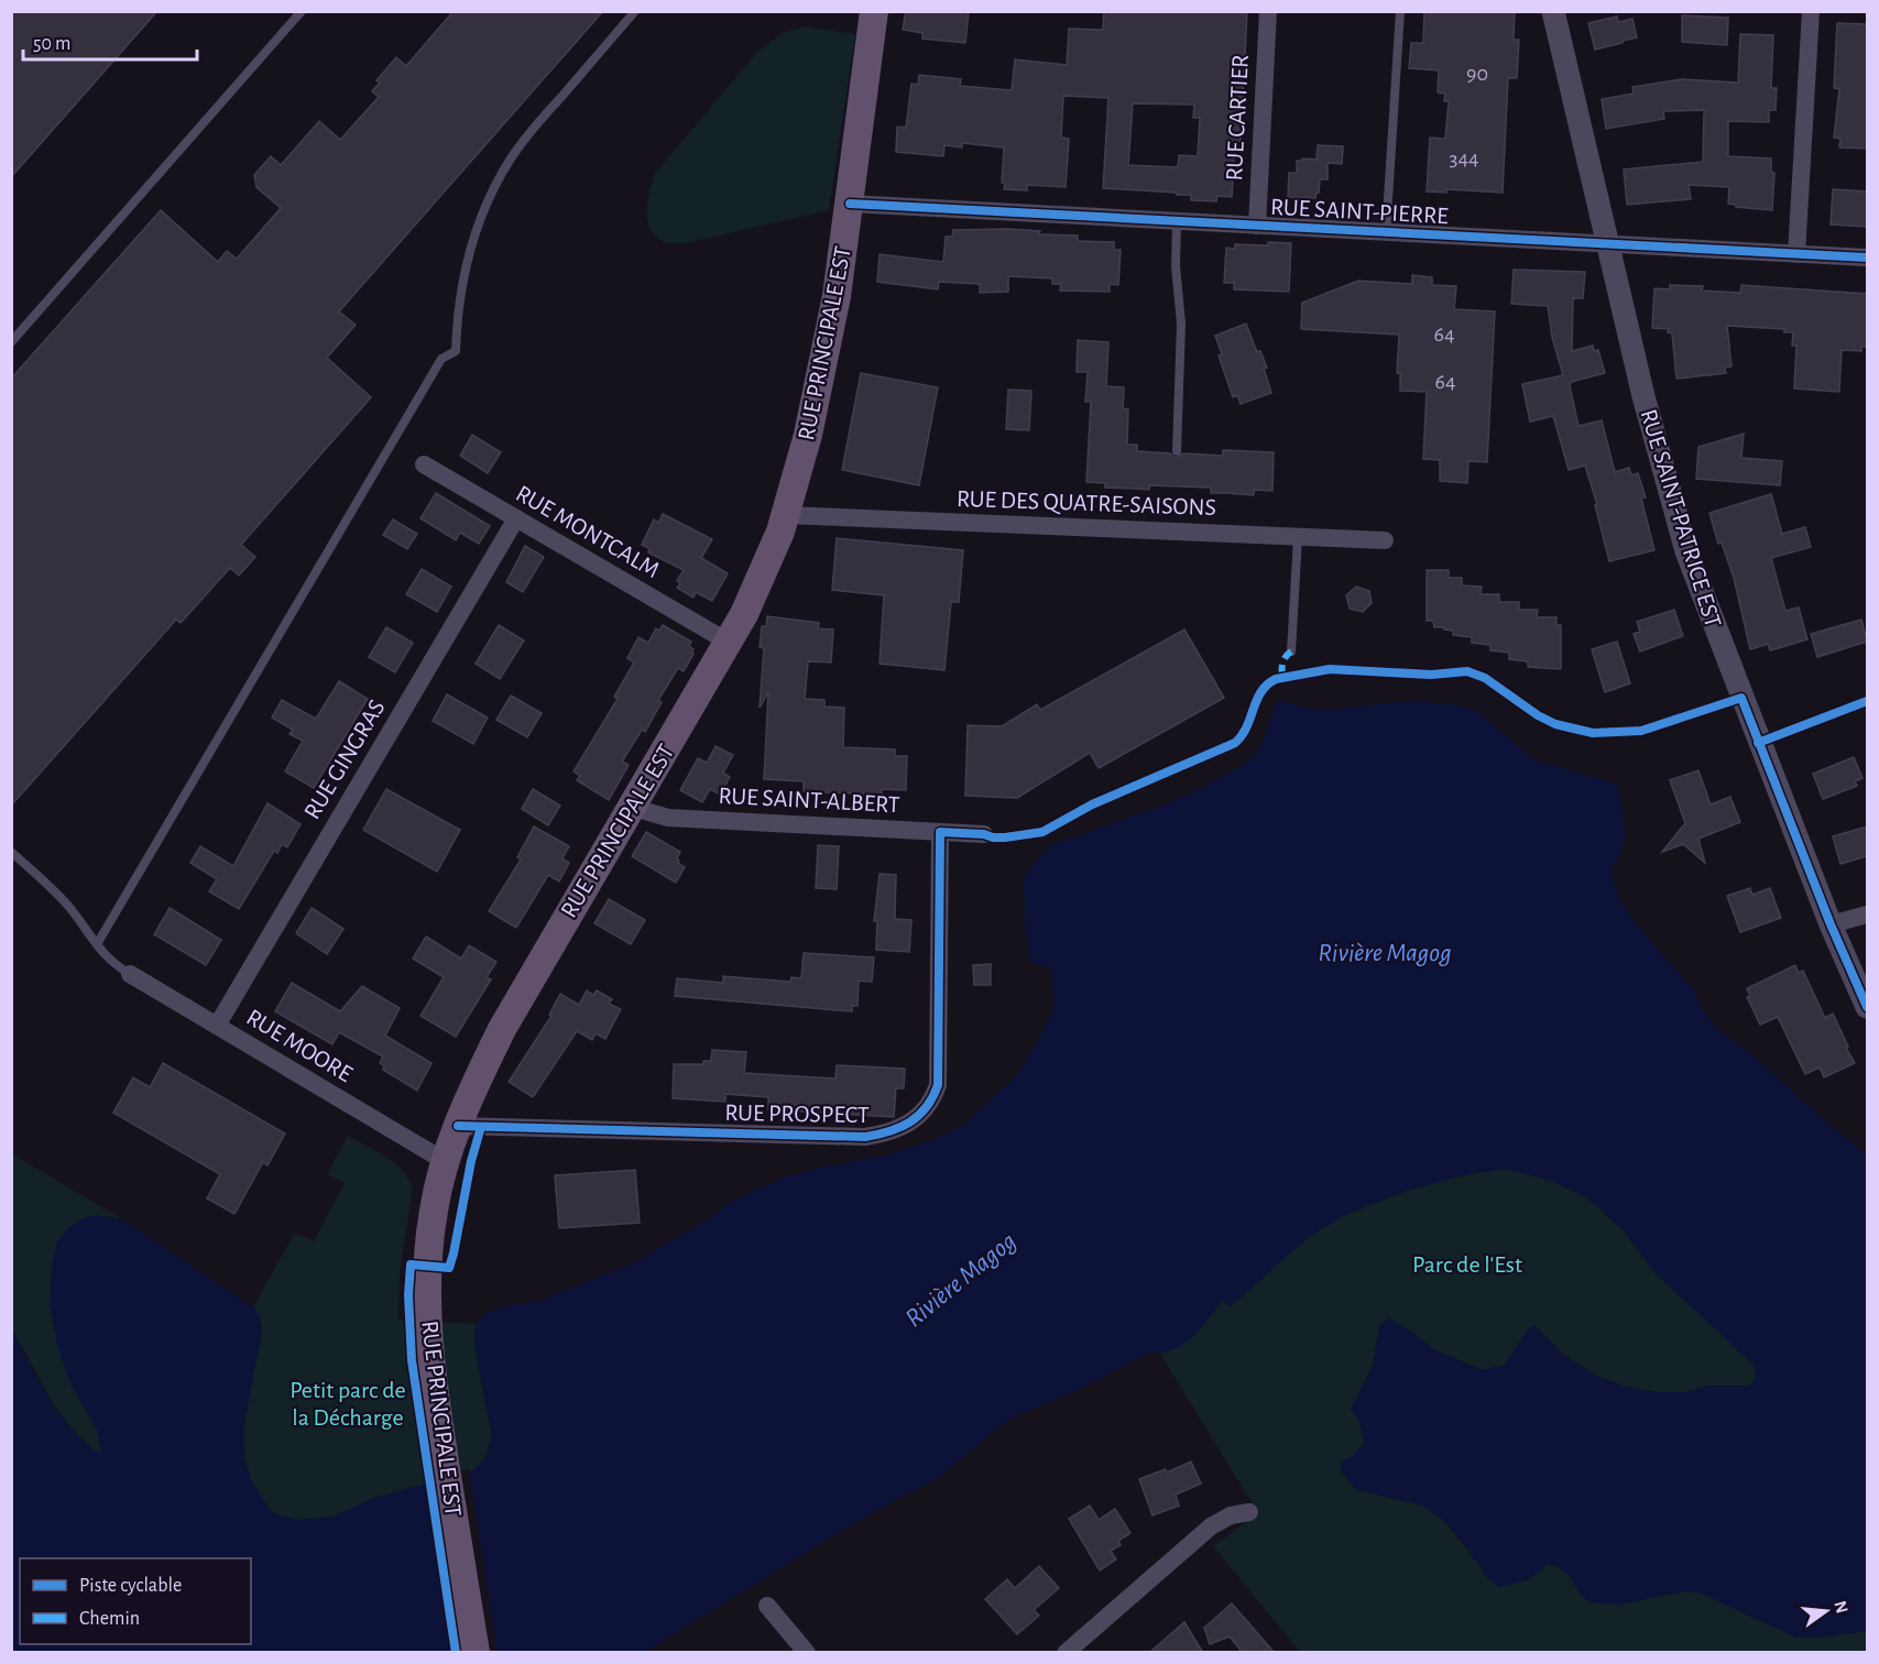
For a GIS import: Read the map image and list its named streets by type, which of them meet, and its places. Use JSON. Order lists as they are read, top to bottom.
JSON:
{
  "streets": {
    "main road": ["RUE PRINCIPALE EST"],
    "street": [
      "RUE CARTIER",
      "RUE SAINT-PIERRE",
      "RUE DES QUATRE-SAISONS",
      "RUE SAINT-PATRICE EST",
      "RUE MONTCALM",
      "RUE GINGRAS",
      "RUE SAINT-ALBERT",
      "RUE MOORE",
      "RUE PROSPECT"
    ]
  },
  "crossings": [
    ["RUE CARTIER", "RUE SAINT-PIERRE"],
    ["RUE SAINT-PIERRE", "RUE PRINCIPALE EST"],
    ["RUE SAINT-PIERRE", "RUE SAINT-PATRICE EST"],
    ["RUE PRINCIPALE EST", "RUE DES QUATRE-SAISONS"],
    ["RUE PRINCIPALE EST", "RUE MONTCALM"],
    ["RUE PRINCIPALE EST", "RUE SAINT-ALBERT"],
    ["RUE PRINCIPALE EST", "RUE MOORE"],
    ["RUE PRINCIPALE EST", "RUE PROSPECT"],
    ["RUE MONTCALM", "RUE GINGRAS"],
    ["RUE GINGRAS", "RUE MOORE"],
    ["RUE SAINT-ALBERT", "RUE PROSPECT"]
  ],
  "water": ["Rivière Magog"],
  "parks": ["Parc de l'Est", "Petit parc de la Décharge"],
  "house_numbers": [
    "90",
    "344",
    "64",
    "64"
  ],
  "legend": ["Piste cyclable", "Chemin"],
  "scale_bar": "50 m",
  "north": "right"
}
